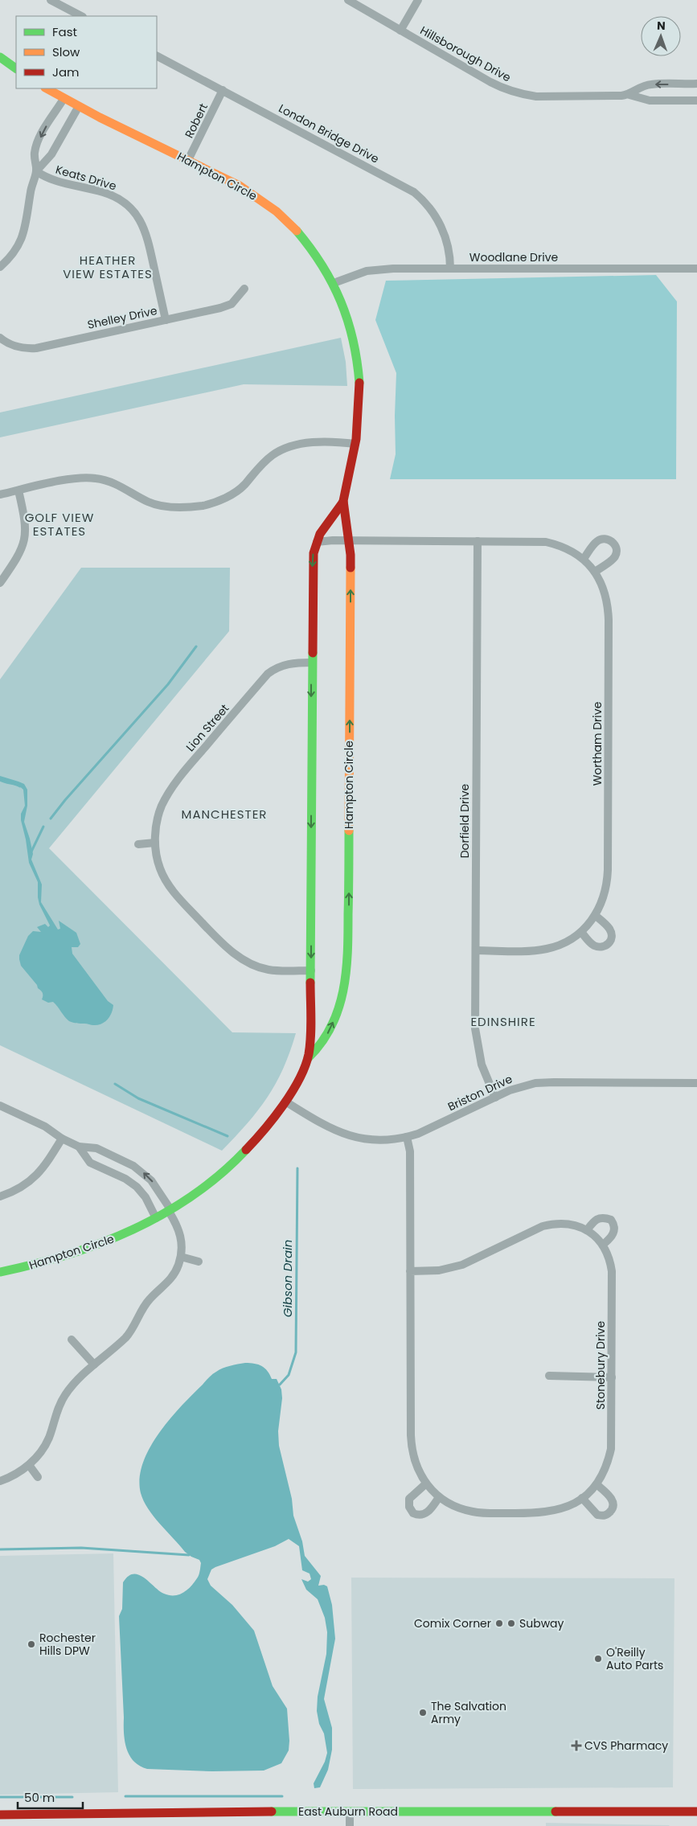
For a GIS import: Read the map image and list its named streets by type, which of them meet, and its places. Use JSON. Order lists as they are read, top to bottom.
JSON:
{
  "streets": {
    "street": [
      "Hillsborough Drive",
      "Robert",
      "London Bridge Drive",
      "Hampton Circle",
      "Keats Drive",
      "Woodlane Drive",
      "Shelley Drive",
      "Lion Street",
      "Wortham Drive",
      "Dorfield Drive",
      "Briston Drive",
      "Stonebury Drive",
      "East Auburn Road"
    ]
  },
  "crossings": [
    ["Robert", "London Bridge Drive"],
    ["Robert", "Hampton Circle"],
    ["London Bridge Drive", "Woodlane Drive"],
    ["Hampton Circle", "Woodlane Drive"],
    ["Hampton Circle", "Lion Street"],
    ["Hampton Circle", "Wortham Drive"],
    ["Hampton Circle", "Briston Drive"],
    ["Keats Drive", "Shelley Drive"],
    ["Wortham Drive", "Dorfield Drive"],
    ["Dorfield Drive", "Briston Drive"],
    ["Briston Drive", "Stonebury Drive"]
  ],
  "districts": [
    "HEATHER VIEW ESTATES",
    "GOLF VIEW ESTATES",
    "MANCHESTER",
    "EDINSHIRE"
  ],
  "water": ["Gibson Drain"],
  "places": {
    "other": [
      "Comix Corner",
      "Subway",
      "Rochester Hills DPW",
      "O'Reilly Auto Parts",
      "The Salvation Army"
    ],
    "health": ["CVS Pharmacy"]
  },
  "legend": ["Fast", "Slow", "Jam"],
  "scale_bar": "50 m",
  "north": "top"
}
